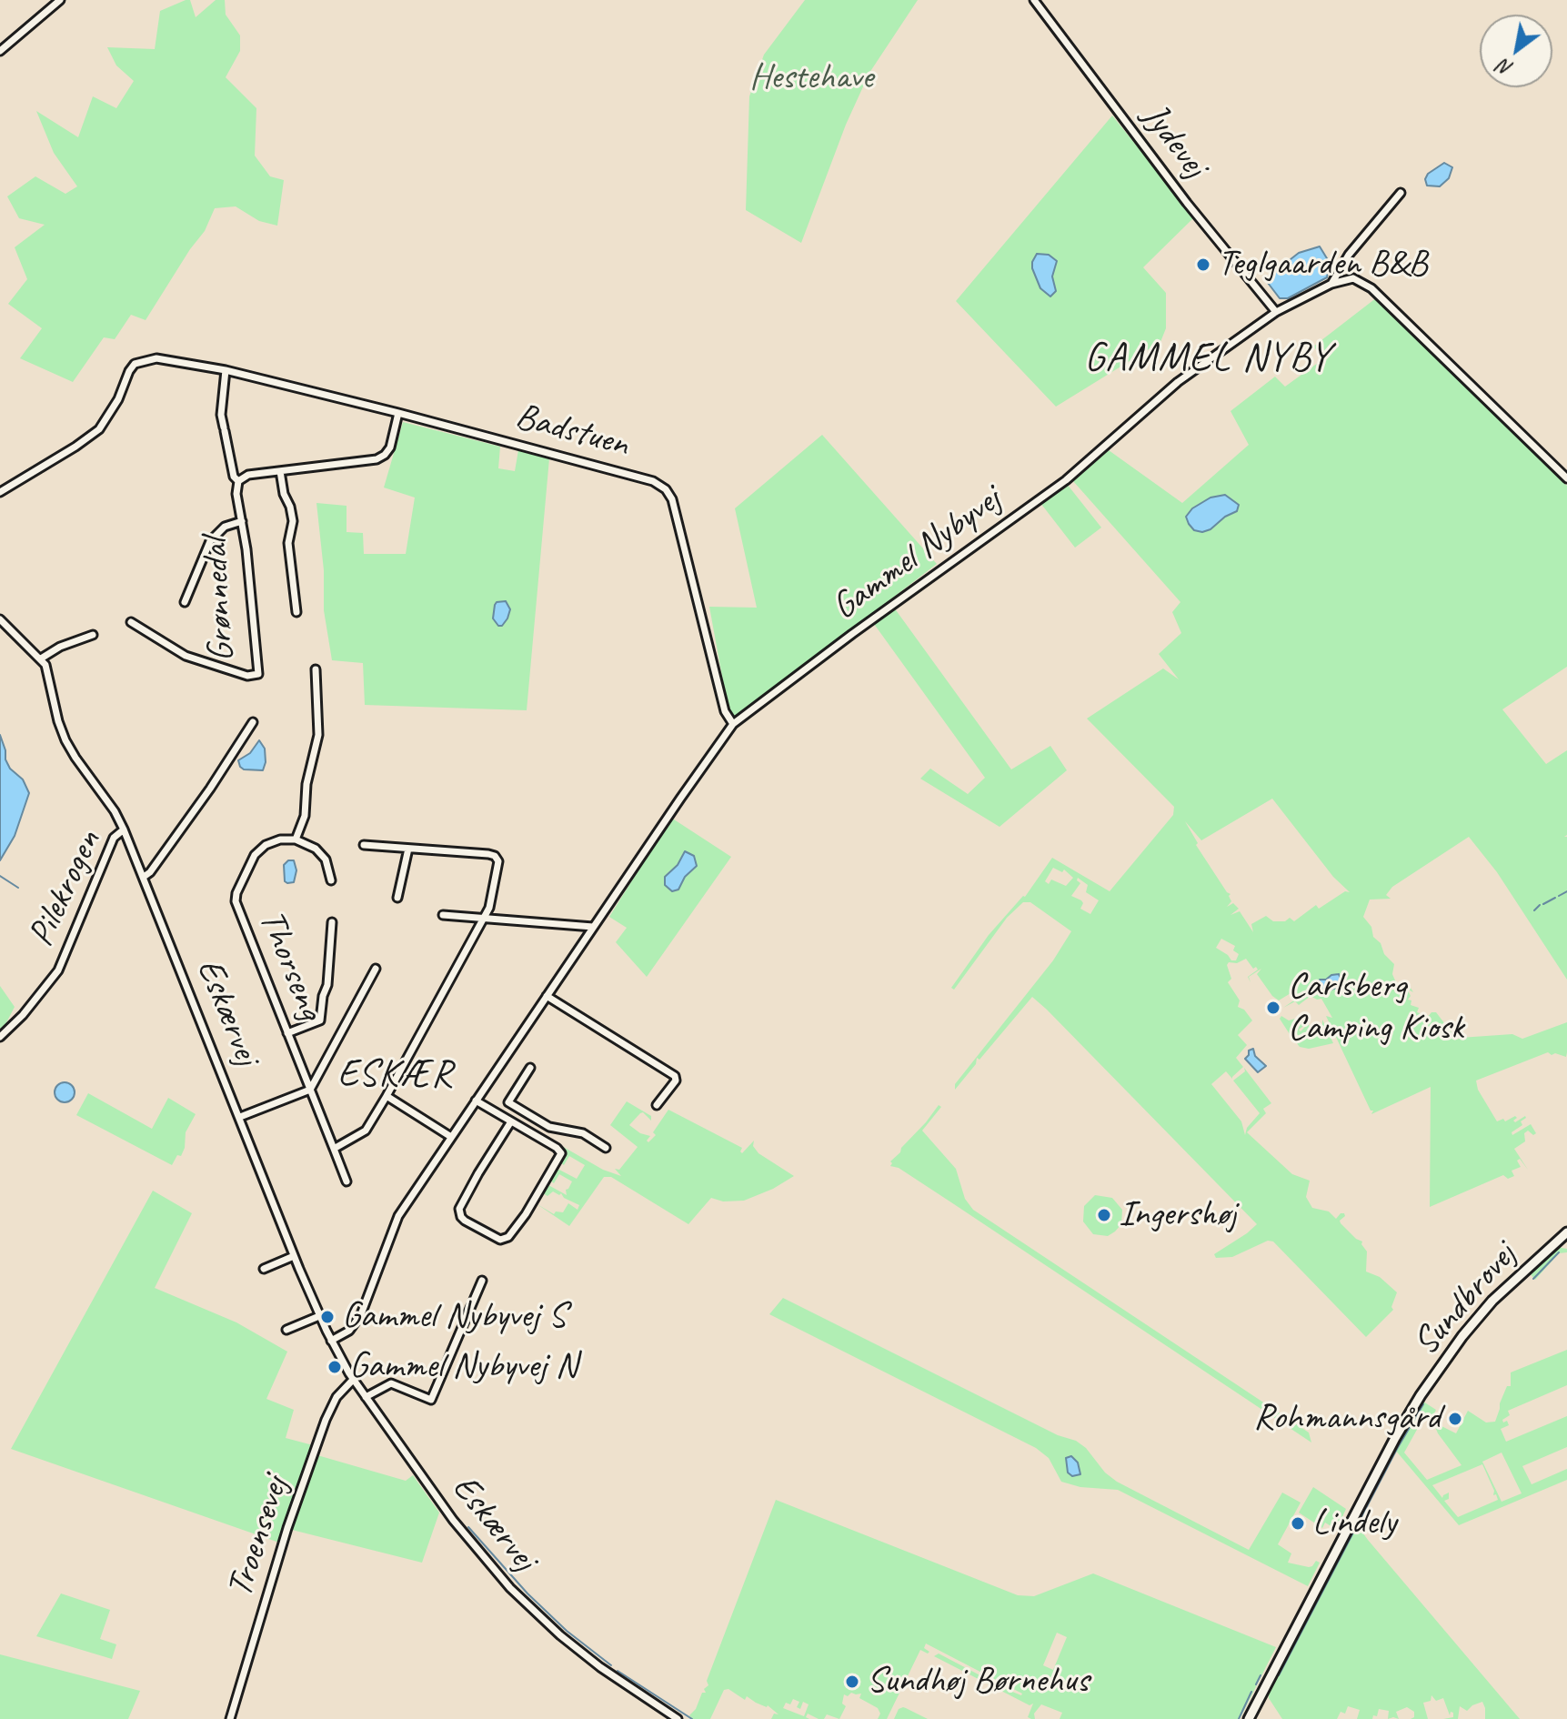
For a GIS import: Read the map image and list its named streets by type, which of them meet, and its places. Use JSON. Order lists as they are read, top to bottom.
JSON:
{
  "streets": {
    "main road": ["Sundbrovej"],
    "street": [
      "Jydevej",
      "Badstuen",
      "Gammel Nybyvej",
      "Grønnedal",
      "Pilekrogen",
      "Thorseng",
      "Eskærvej",
      "Troensevej"
    ]
  },
  "crossings": [
    ["Jydevej", "Gammel Nybyvej"],
    ["Badstuen", "Gammel Nybyvej"],
    ["Badstuen", "Grønnedal"],
    ["Gammel Nybyvej", "Eskærvej"],
    ["Pilekrogen", "Eskærvej"],
    ["Eskærvej", "Troensevej"]
  ],
  "districts": ["GAMMEL NYBY", "ESKÆR"],
  "parks": ["Hestehave"],
  "places": [
    "Teglgaarden B&B",
    "Carlsberg Camping Kiosk",
    "Ingershøj",
    "Gammel Nybyvej S",
    "Gammel Nybyvej N",
    "Rohmannsgård",
    "Lindely",
    "Sundhøj Børnehus"
  ],
  "north": "bottom left"
}
